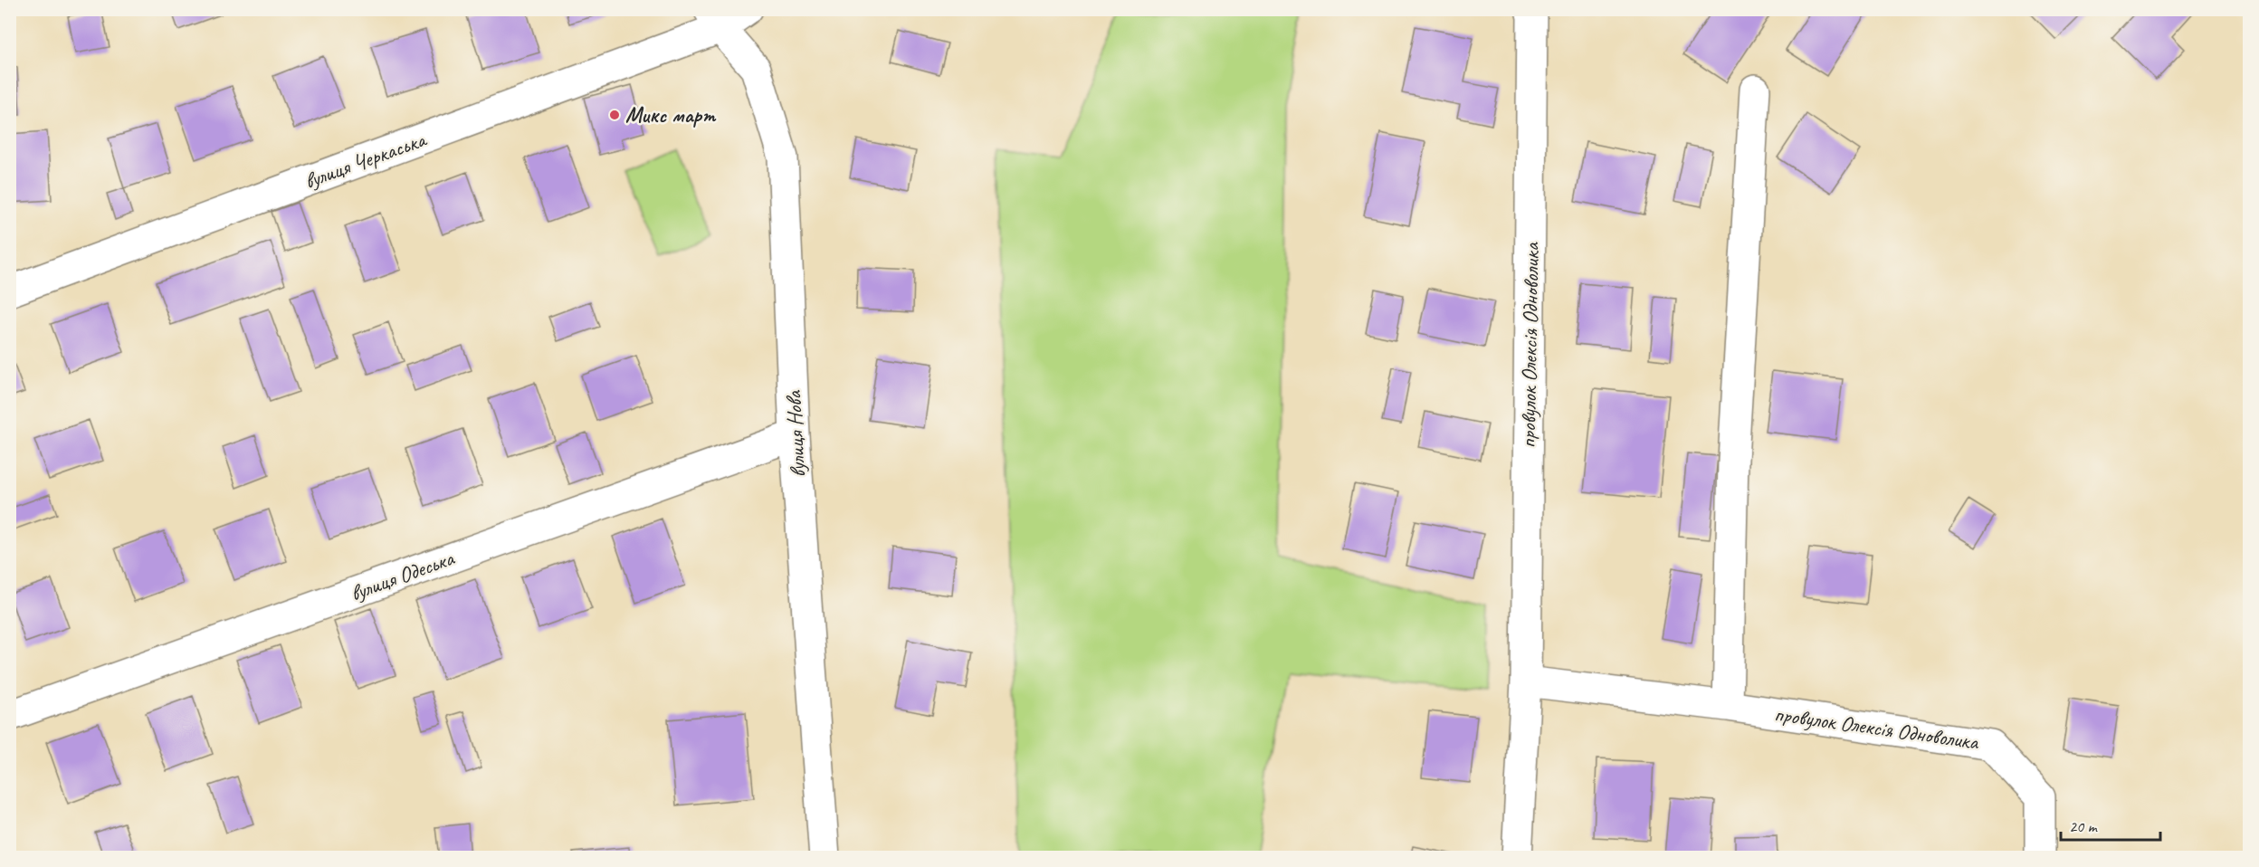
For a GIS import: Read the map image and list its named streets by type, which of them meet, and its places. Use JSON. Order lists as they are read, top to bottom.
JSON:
{
  "streets": {
    "street": [
      "вулиця Черкаська",
      "провулок Олексія Одноволика",
      "вулиця Нова",
      "вулиця Одеська"
    ]
  },
  "crossings": [
    ["вулиця Черкаська", "вулиця Нова"],
    ["вулиця Нова", "вулиця Одеська"]
  ],
  "places": ["Микс март"],
  "scale_bar": "20 m"
}
